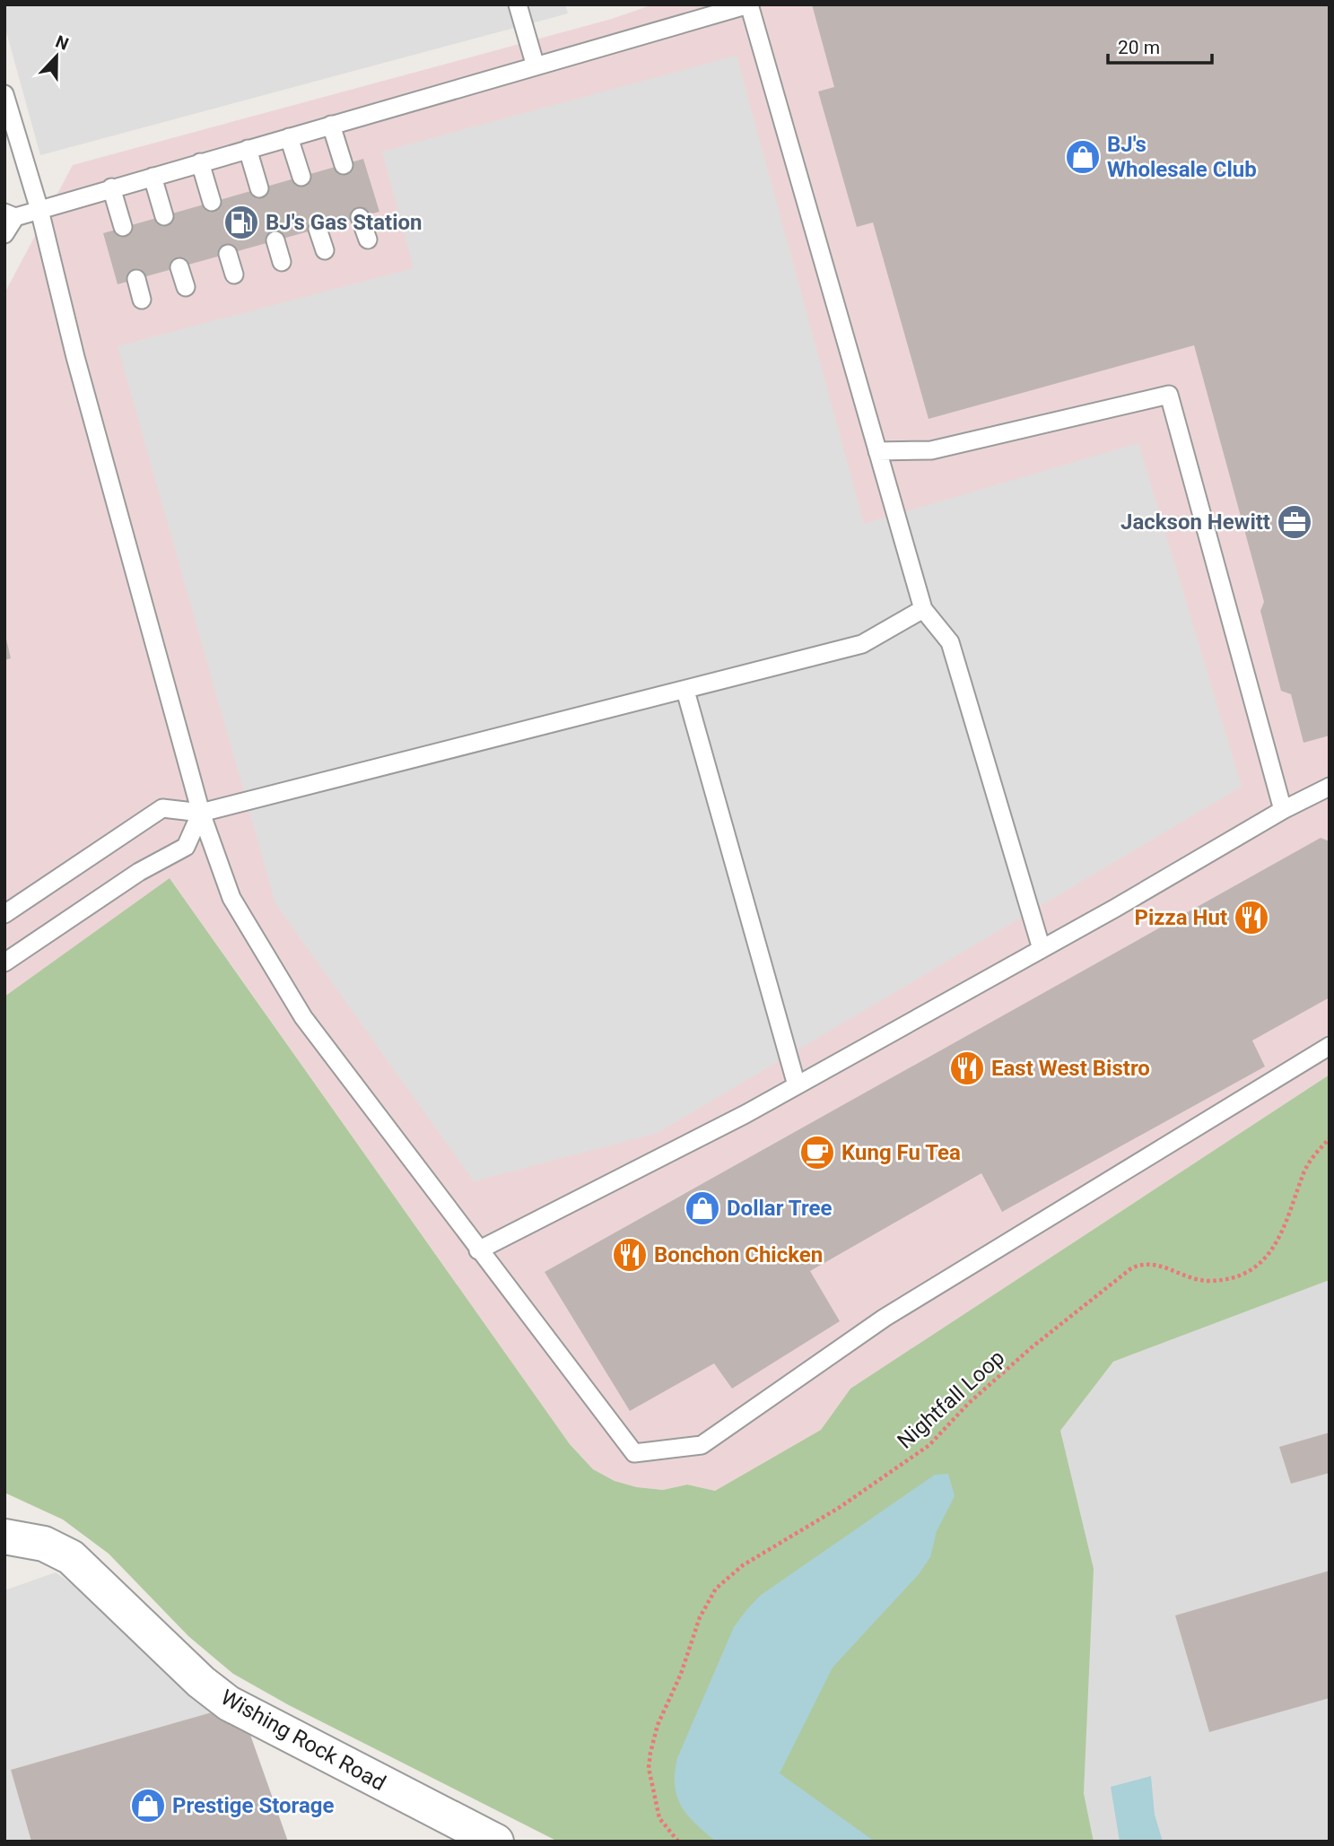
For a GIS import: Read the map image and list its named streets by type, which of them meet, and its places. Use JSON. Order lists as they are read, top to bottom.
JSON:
{
  "streets": {
    "street": ["Wishing Rock Road"],
    "path": ["Nightfall Loop"]
  },
  "places": {
    "shop": ["BJ's Wholesale Club", "Dollar Tree", "Prestige Storage"],
    "fuel station": ["BJ's Gas Station"],
    "office": ["Jackson Hewitt"],
    "restaurant": ["Pizza Hut", "East West Bistro", "Bonchon Chicken"],
    "cafe": ["Kung Fu Tea"]
  },
  "scale_bar": "20 m",
  "north": "top"
}
